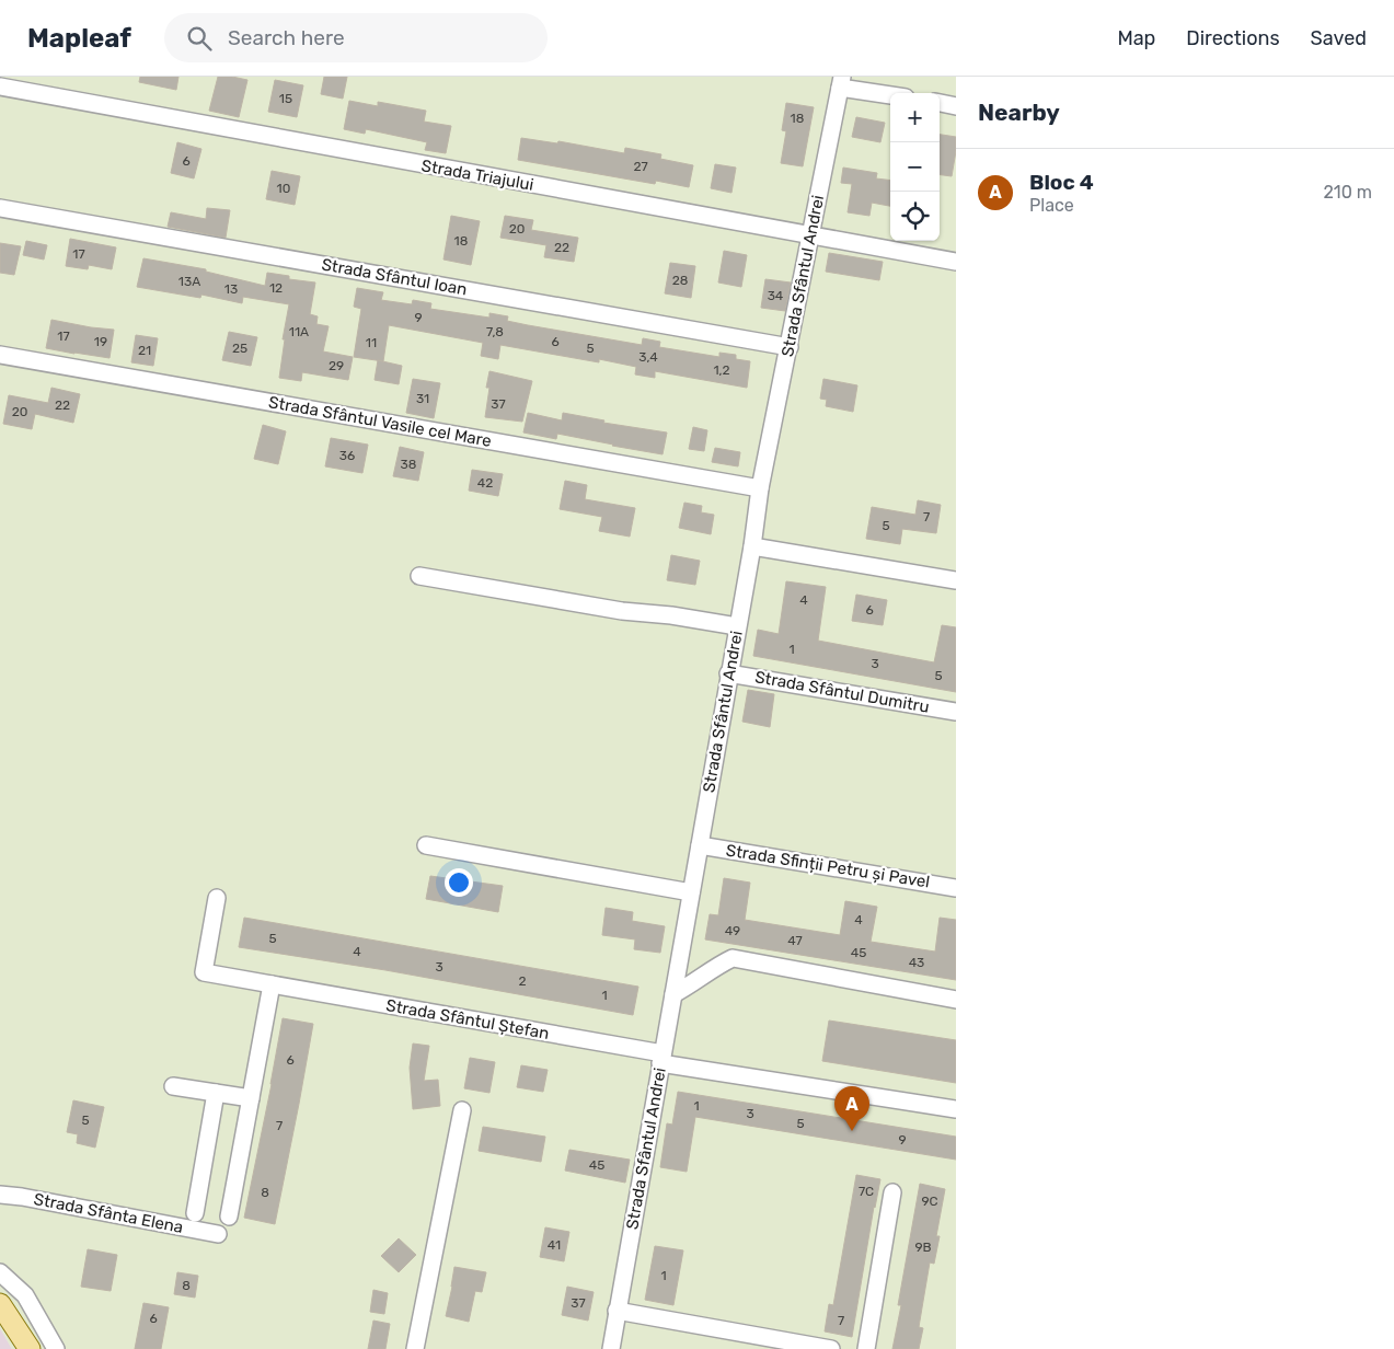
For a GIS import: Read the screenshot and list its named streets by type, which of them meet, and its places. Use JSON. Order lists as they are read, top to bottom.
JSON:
{
  "streets": {
    "street": [
      "Strada Triajului",
      "Strada Sfântul Andrei",
      "Strada Sfântul Ioan",
      "Strada Sfântul Vasile cel Mare",
      "Strada Sfântul Dumitru",
      "Strada Sfinții Petru și Pavel",
      "Strada Sfântul Ștefan",
      "Strada Sfânta Elena"
    ]
  },
  "crossings": [
    ["Strada Triajului", "Strada Sfântul Andrei"],
    ["Strada Sfântul Andrei", "Strada Sfântul Ioan"],
    ["Strada Sfântul Andrei", "Strada Sfântul Vasile cel Mare"],
    ["Strada Sfântul Andrei", "Strada Sfântul Dumitru"],
    ["Strada Sfântul Andrei", "Strada Sfinții Petru și Pavel"],
    ["Strada Sfântul Andrei", "Strada Sfântul Ștefan"]
  ],
  "house_numbers": [
    "15",
    "18",
    "6",
    "27",
    "10",
    "20",
    "18",
    "22",
    "17",
    "28",
    "13A",
    "12",
    "13",
    "34",
    "9",
    "11A",
    "7,8",
    "17",
    "19",
    "6",
    "11",
    "25",
    "5",
    "21",
    "3,4",
    "29",
    "1,2",
    "31",
    "37",
    "22",
    "20",
    "36",
    "38",
    "42",
    "7",
    "5",
    "4",
    "6",
    "1",
    "3",
    "5",
    "4",
    "49",
    "5",
    "47",
    "4",
    "45",
    "43",
    "3",
    "2",
    "1",
    "6",
    "1",
    "3",
    "5",
    "5",
    "7",
    "9",
    "45",
    "7C",
    "8",
    "9C",
    "41",
    "9B",
    "1",
    "8",
    "37",
    "6",
    "7"
  ],
  "page": {
    "header": "Mapleaf",
    "search": "Search here",
    "nav": ["Map", "Directions", "Saved"],
    "heading": "Nearby",
    "map_buttons": ["+", "−"],
    "list": [
      {
        "mark": "A",
        "name": "Bloc 4",
        "note": "Place",
        "value": "210 m"
      }
    ],
    "pins": "A"
  }
}
